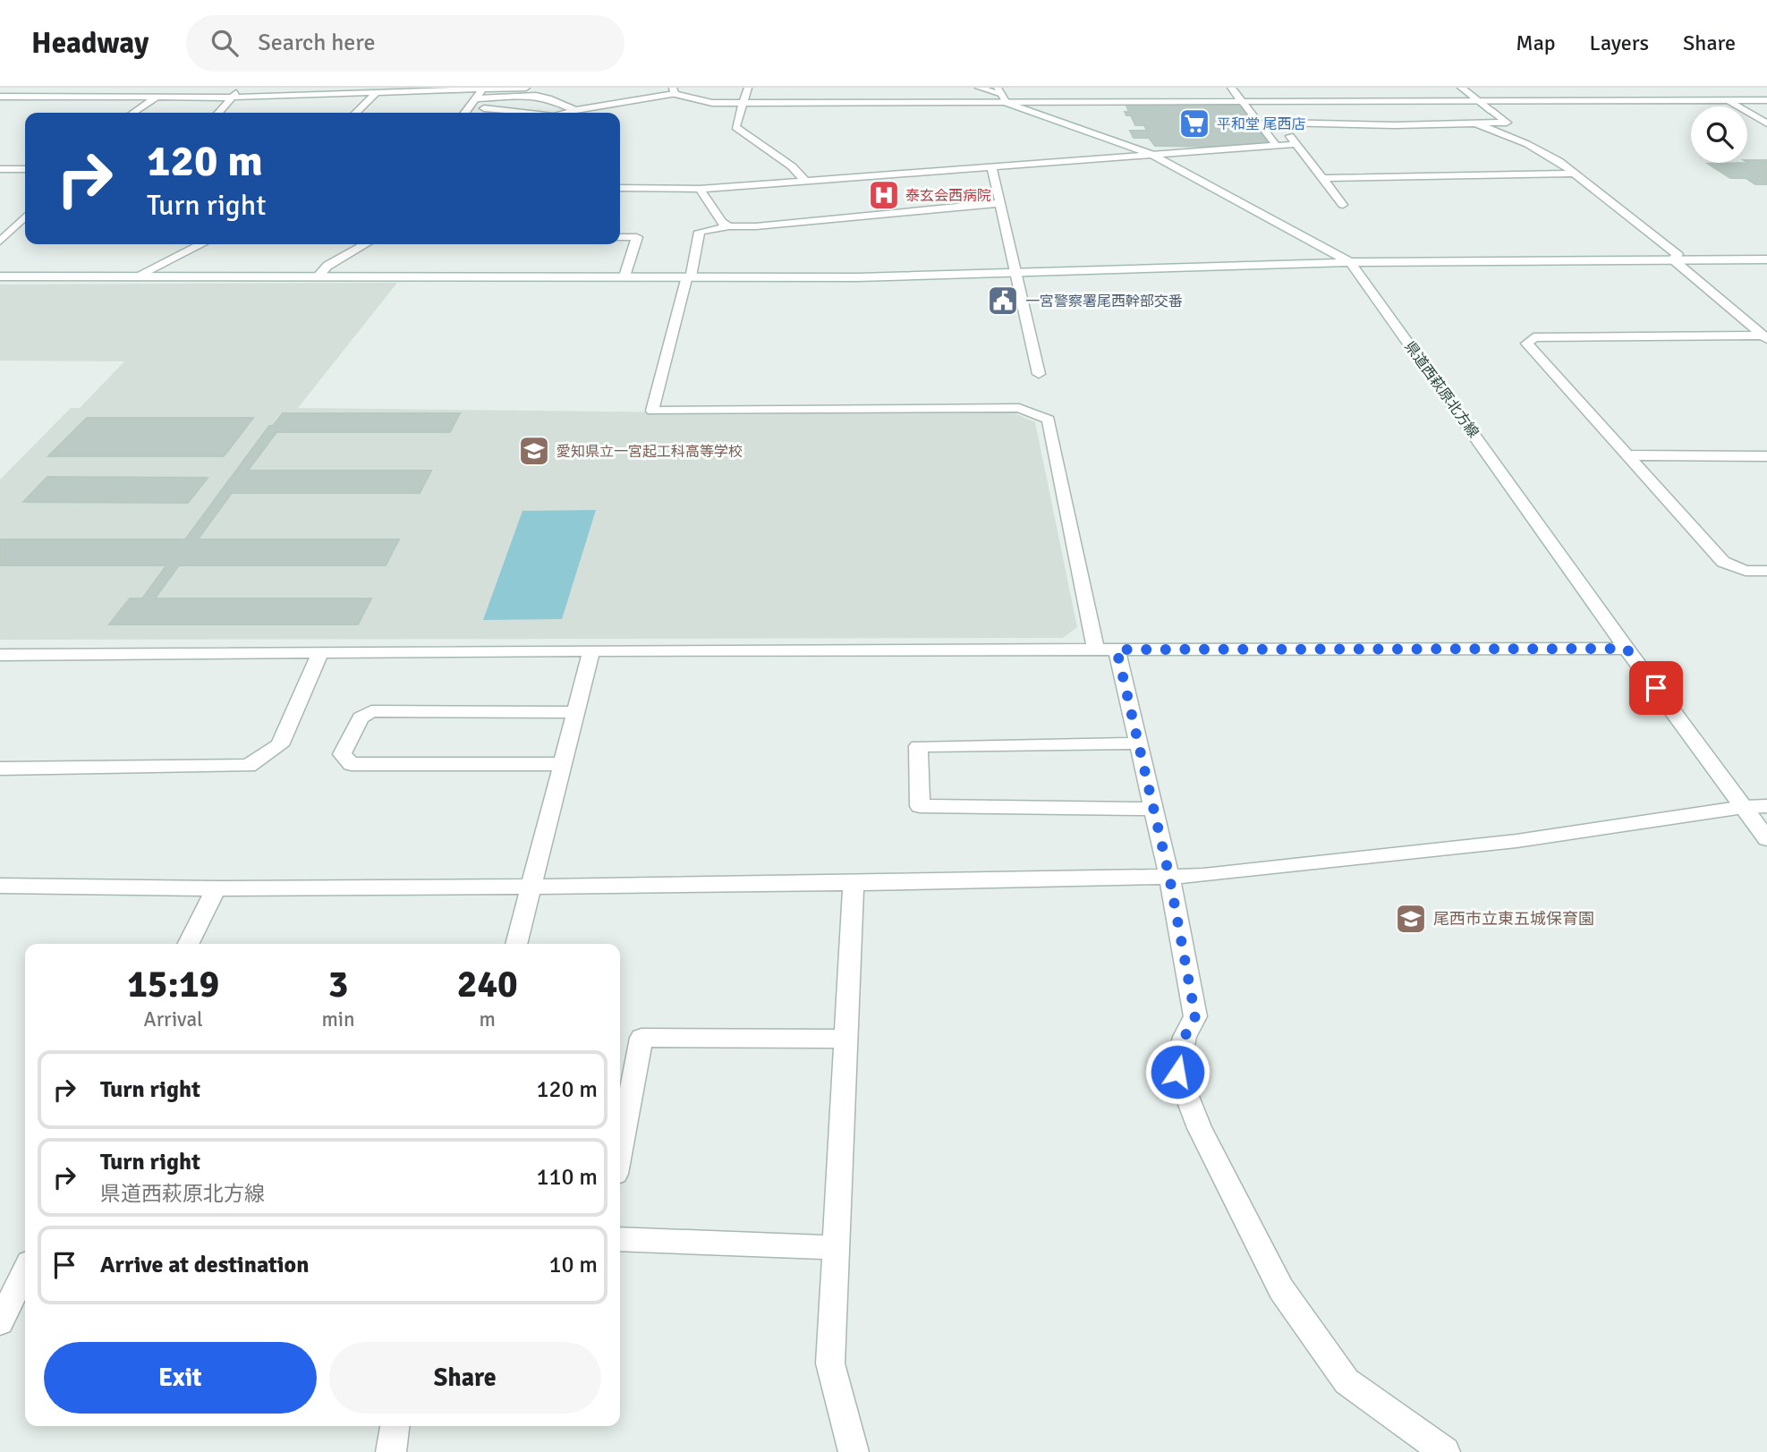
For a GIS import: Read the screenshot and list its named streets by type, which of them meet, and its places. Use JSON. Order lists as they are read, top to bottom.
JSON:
{
  "streets": {
    "street": ["県道西萩原北方線"]
  },
  "places": {
    "supermarket": ["平和堂 尾西店"],
    "hospital": ["泰玄会西病院"],
    "public building": ["一宮警察署尾西幹部交番"],
    "school or university": ["愛知県立一宮起工科高等学校", "尾西市立東五城保育園"]
  },
  "page": {
    "header": "Headway",
    "search": "Search here",
    "nav": ["Map", "Layers", "Share"],
    "turn": ["120 m", "Turn right"],
    "eta": [
      "15:19",
      "Arrival",
      "3",
      "min",
      "240",
      "m"
    ],
    "list": [
      {
        "name": "Turn right",
        "value": "120 m"
      },
      {
        "name": "Turn right",
        "note": "県道西萩原北方線",
        "value": "110 m"
      },
      {
        "name": "Arrive at destination",
        "value": "10 m"
      }
    ],
    "buttons": ["Exit", "Share"]
  }
}
